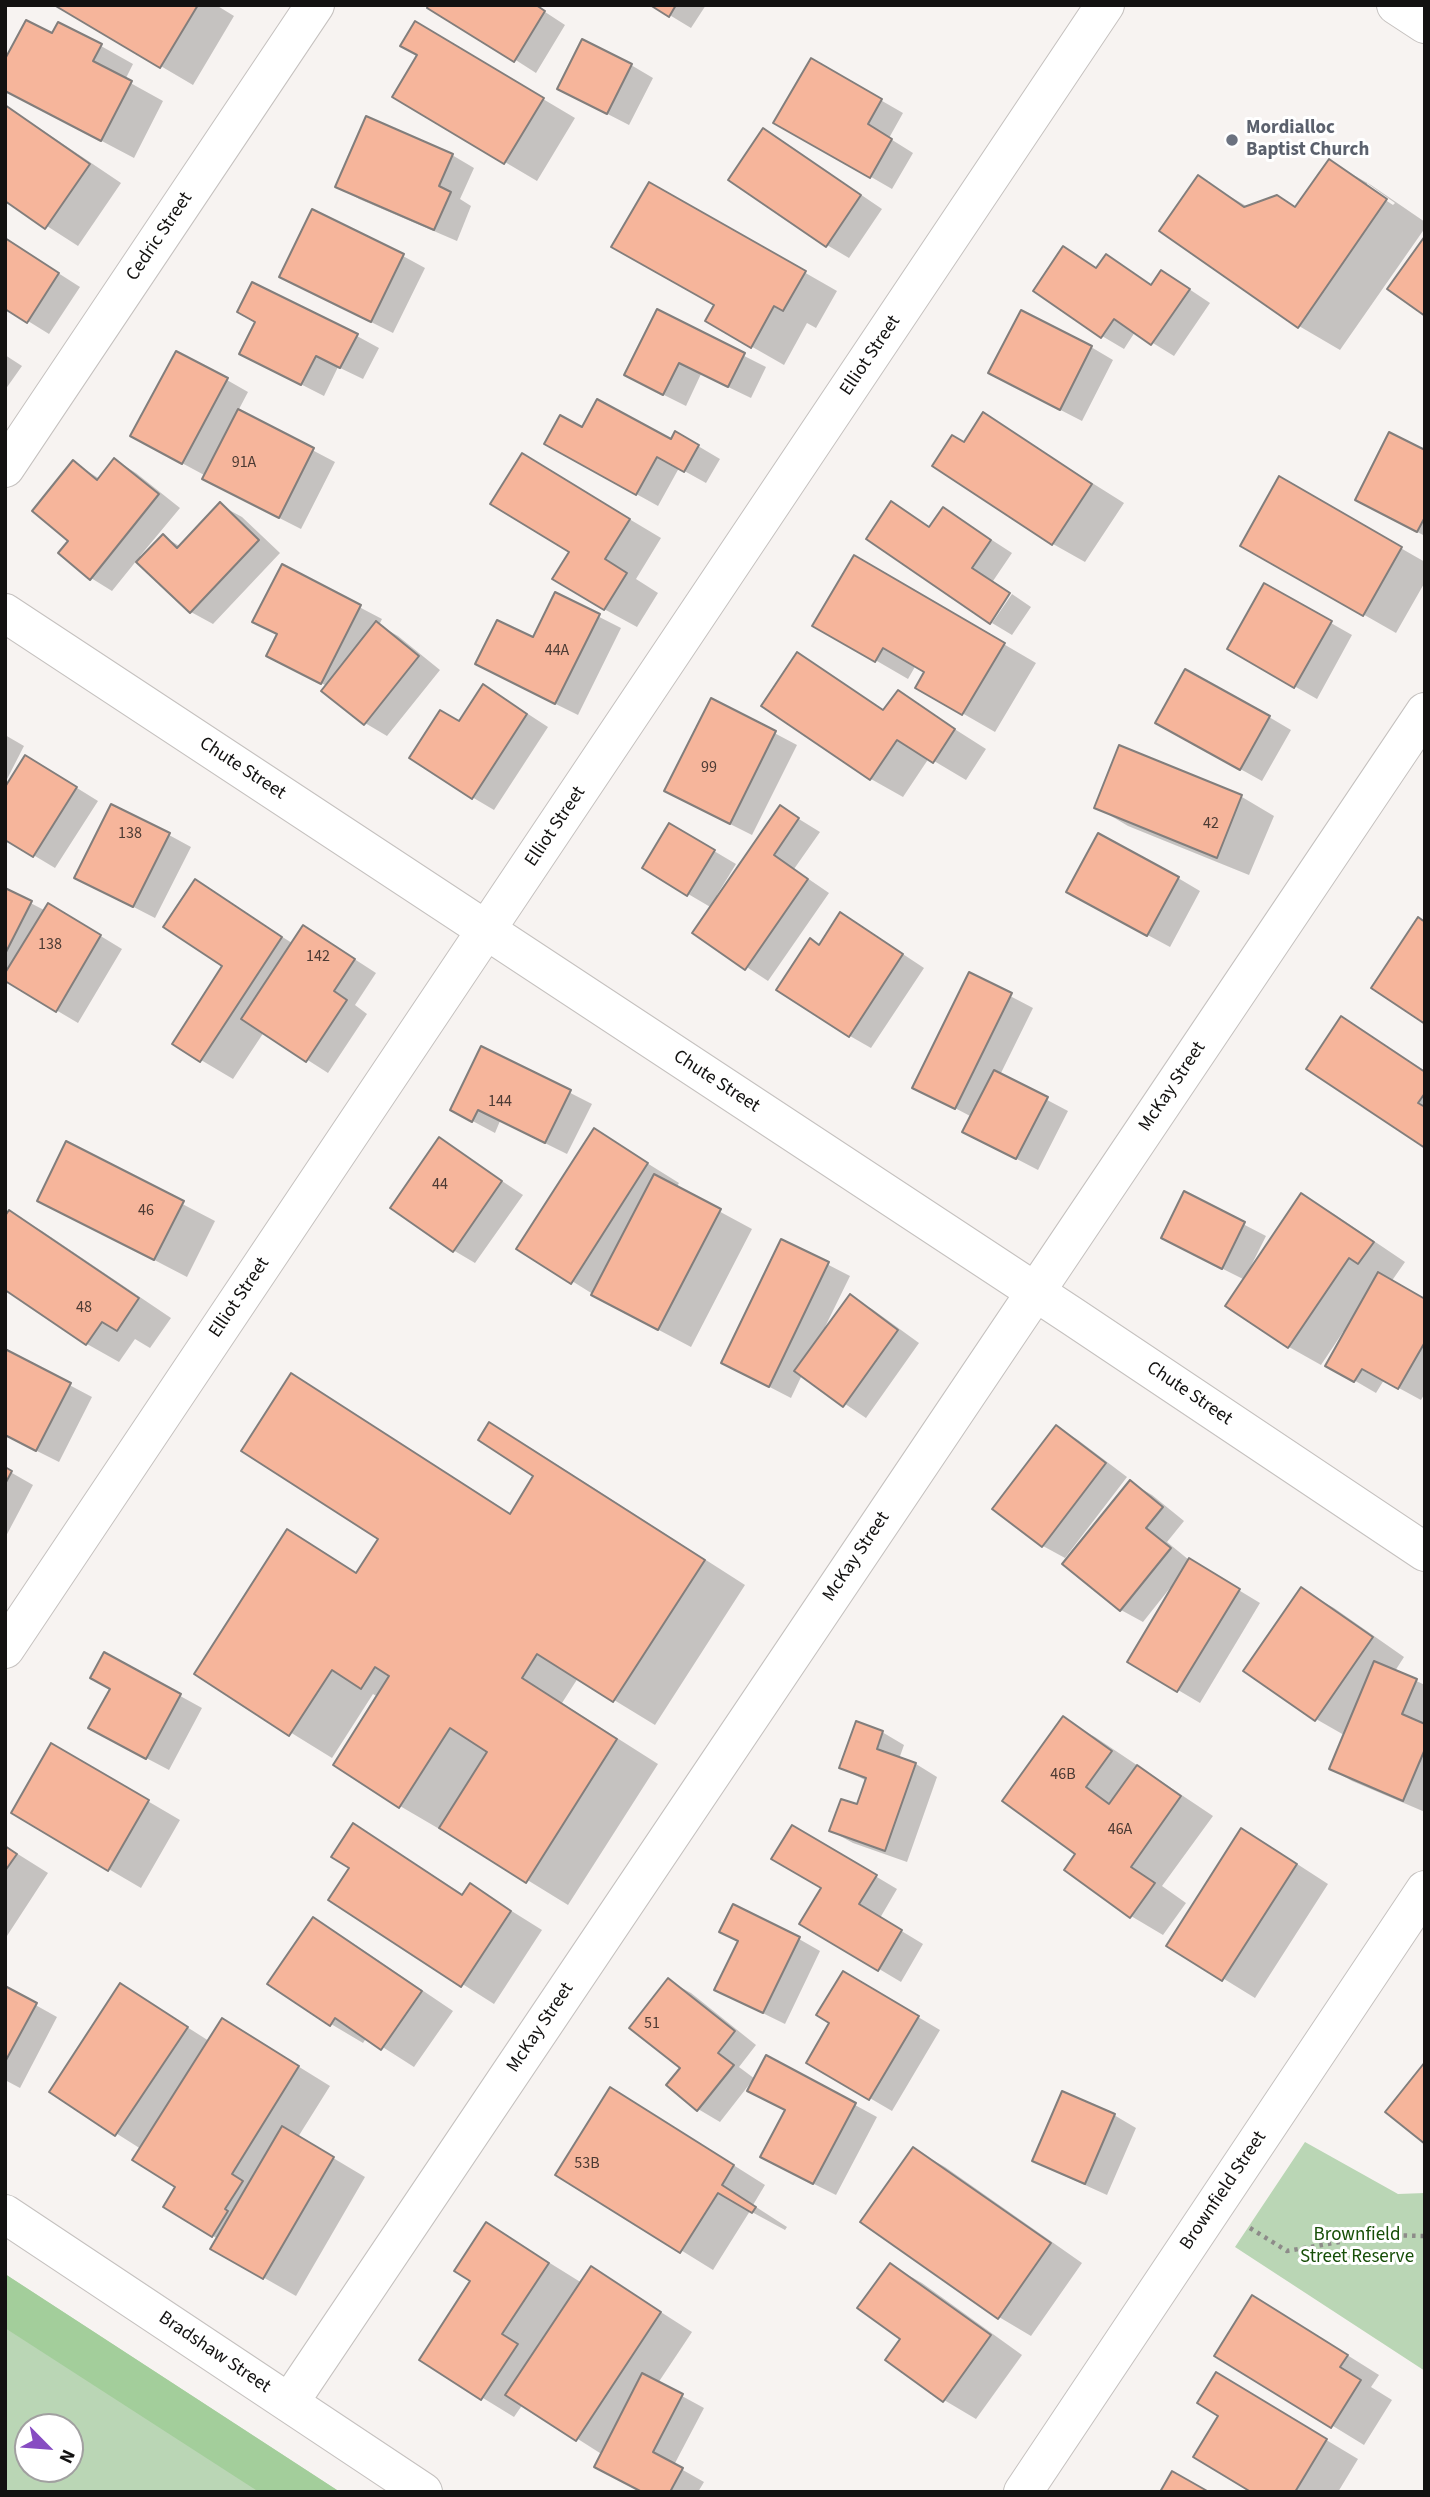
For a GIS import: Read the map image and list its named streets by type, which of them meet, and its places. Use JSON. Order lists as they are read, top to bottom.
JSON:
{
  "streets": {
    "street": [
      "Cedric Street",
      "Elliot Street",
      "Chute Street",
      "McKay Street",
      "Brownfield Street",
      "Bradshaw Street"
    ]
  },
  "crossings": [
    ["Elliot Street", "Chute Street"],
    ["Chute Street", "McKay Street"],
    ["McKay Street", "Bradshaw Street"]
  ],
  "parks": ["Brownfield Street Reserve"],
  "places": ["Mordialloc Baptist Church"],
  "house_numbers": [
    "91A",
    "44A",
    "99",
    "42",
    "138",
    "138",
    "142",
    "144",
    "44",
    "46",
    "48",
    "46B",
    "46A",
    "51",
    "53B"
  ],
  "north": "bottom right"
}
